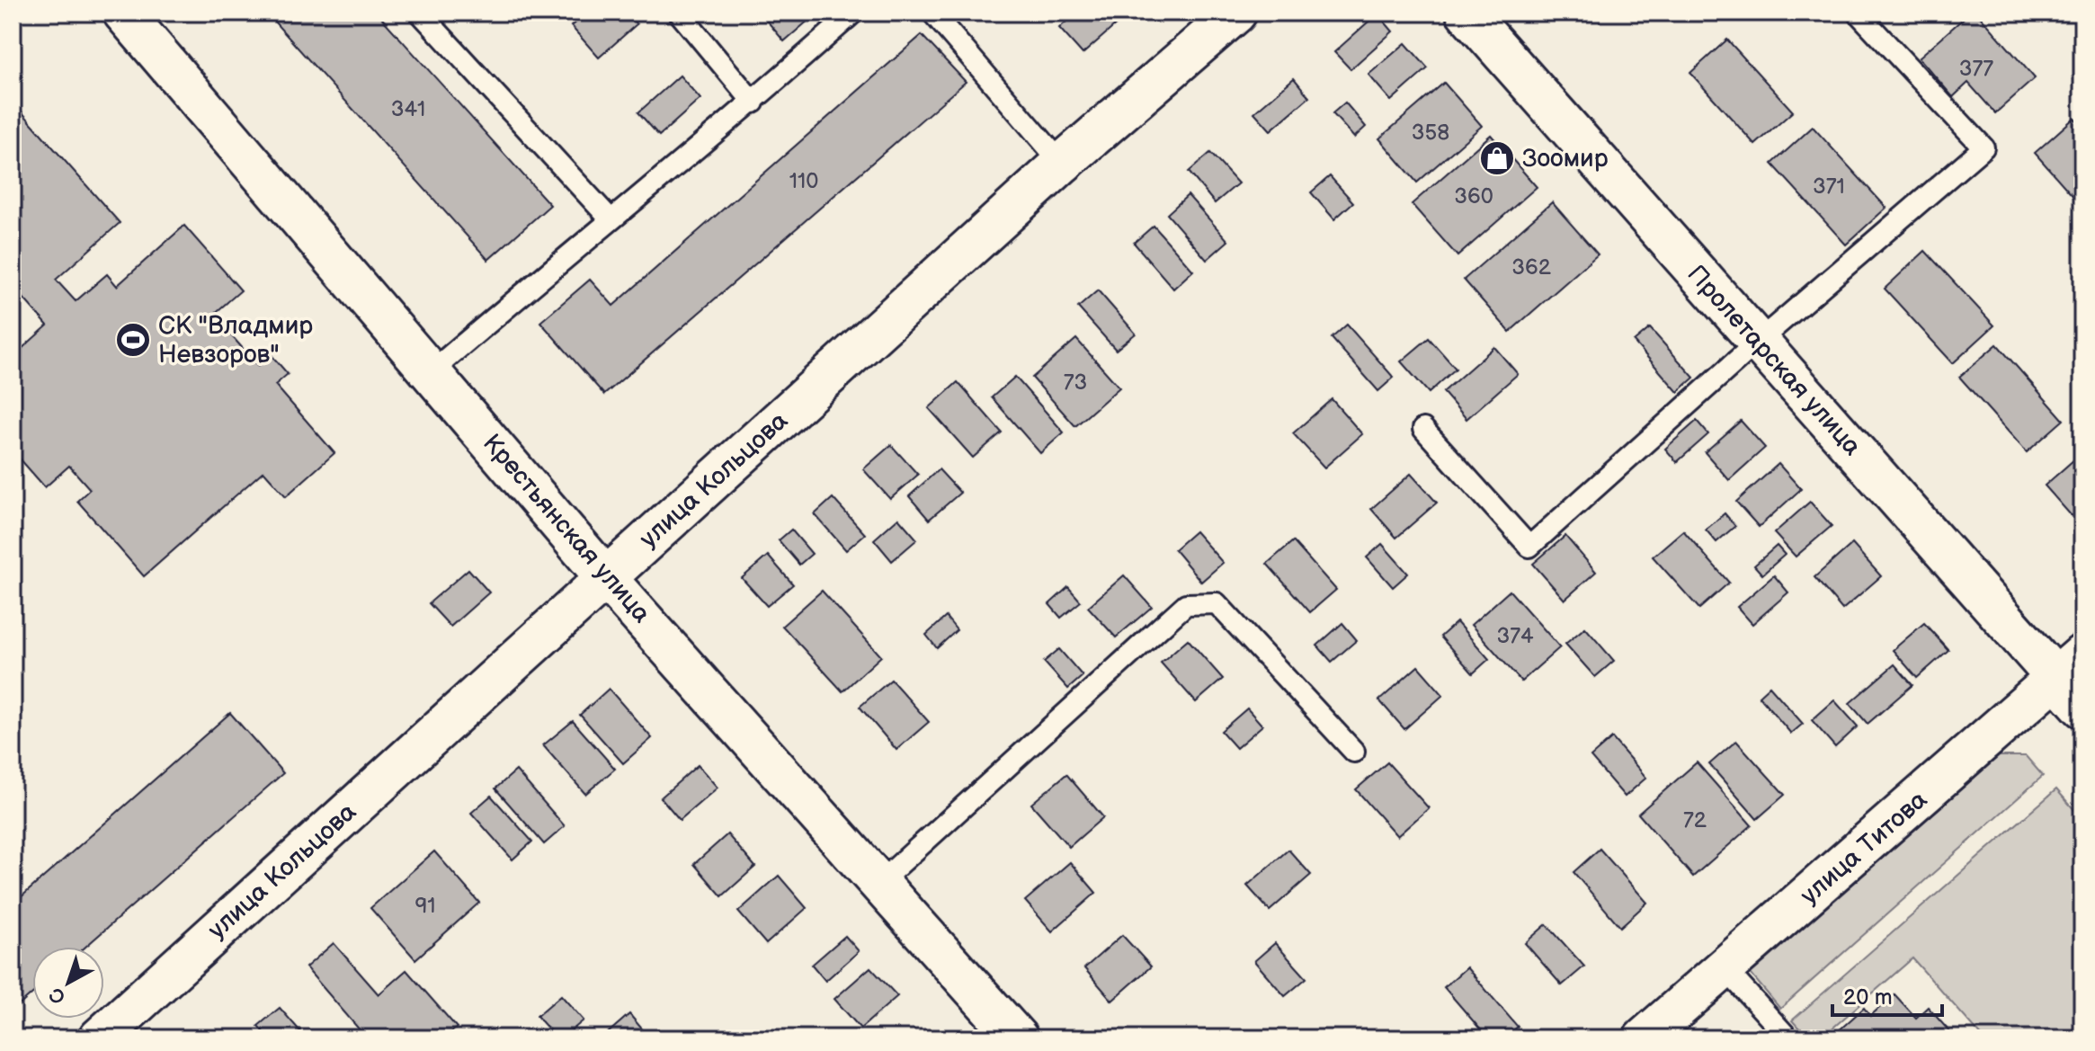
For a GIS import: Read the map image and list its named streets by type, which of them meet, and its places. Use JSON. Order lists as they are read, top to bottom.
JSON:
{
  "streets": {
    "street": [
      "Пролетарская улица",
      "улица Кольцова",
      "Крестьянская улица",
      "улица Титова"
    ]
  },
  "crossings": [
    ["Пролетарская улица", "улица Титова"],
    ["улица Кольцова", "Крестьянская улица"]
  ],
  "places": {
    "shop": ["Зоомир"],
    "sports": ["СК \"Владмир Невзоров\""]
  },
  "house_numbers": [
    "377",
    "341",
    "358",
    "110",
    "371",
    "360",
    "362",
    "73",
    "374",
    "72",
    "91"
  ],
  "scale_bar": "20 m",
  "north": "bottom left"
}
